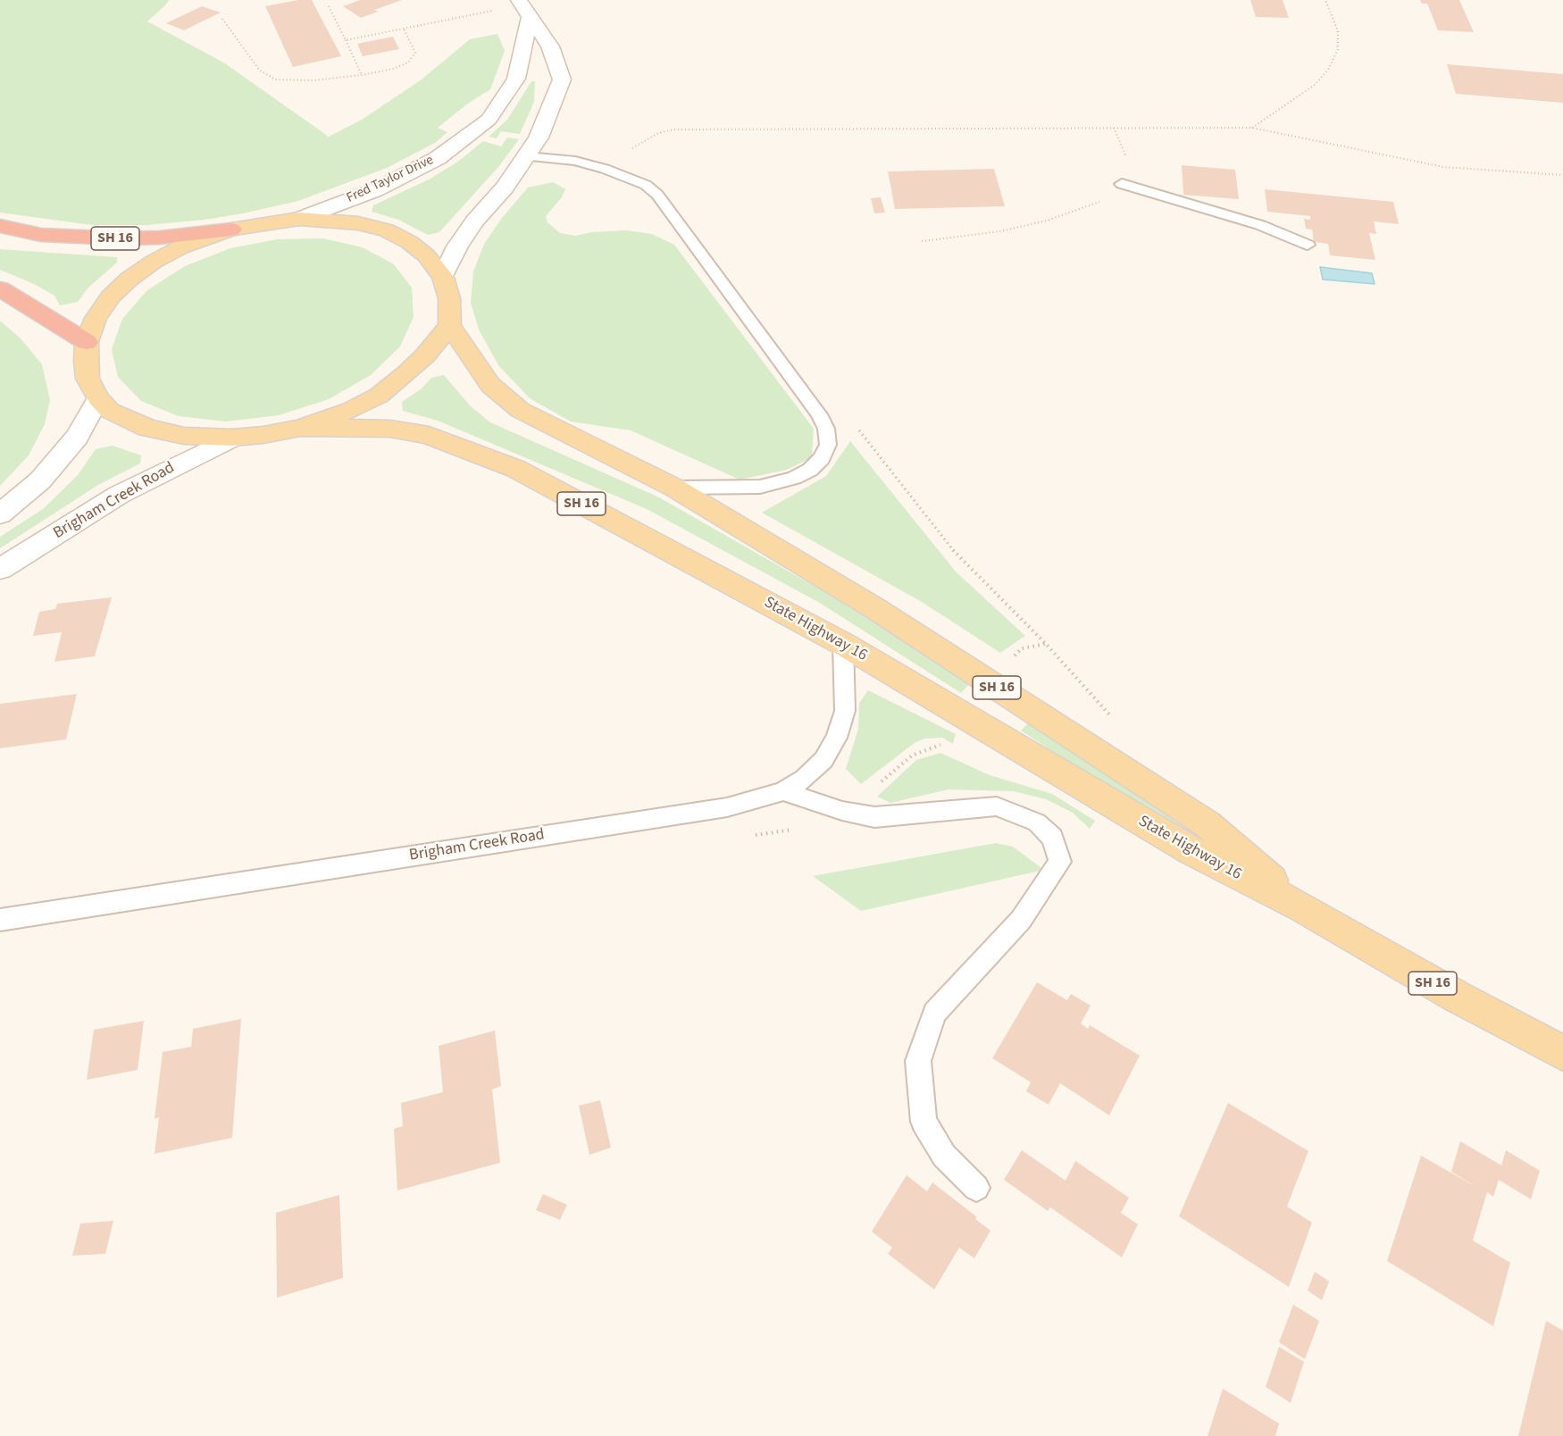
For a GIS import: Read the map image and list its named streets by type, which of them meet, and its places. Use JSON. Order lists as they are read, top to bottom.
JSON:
{
  "streets": {
    "highway": ["SH 16"],
    "main road": ["Fred Taylor Drive", "Brigham Creek Road", "State Highway 16"]
  },
  "crossings": [
    ["Fred Taylor Drive", "SH 16"],
    ["SH 16", "Brigham Creek Road"],
    ["SH 16", "State Highway 16"],
    ["Brigham Creek Road", "State Highway 16"]
  ]
}
